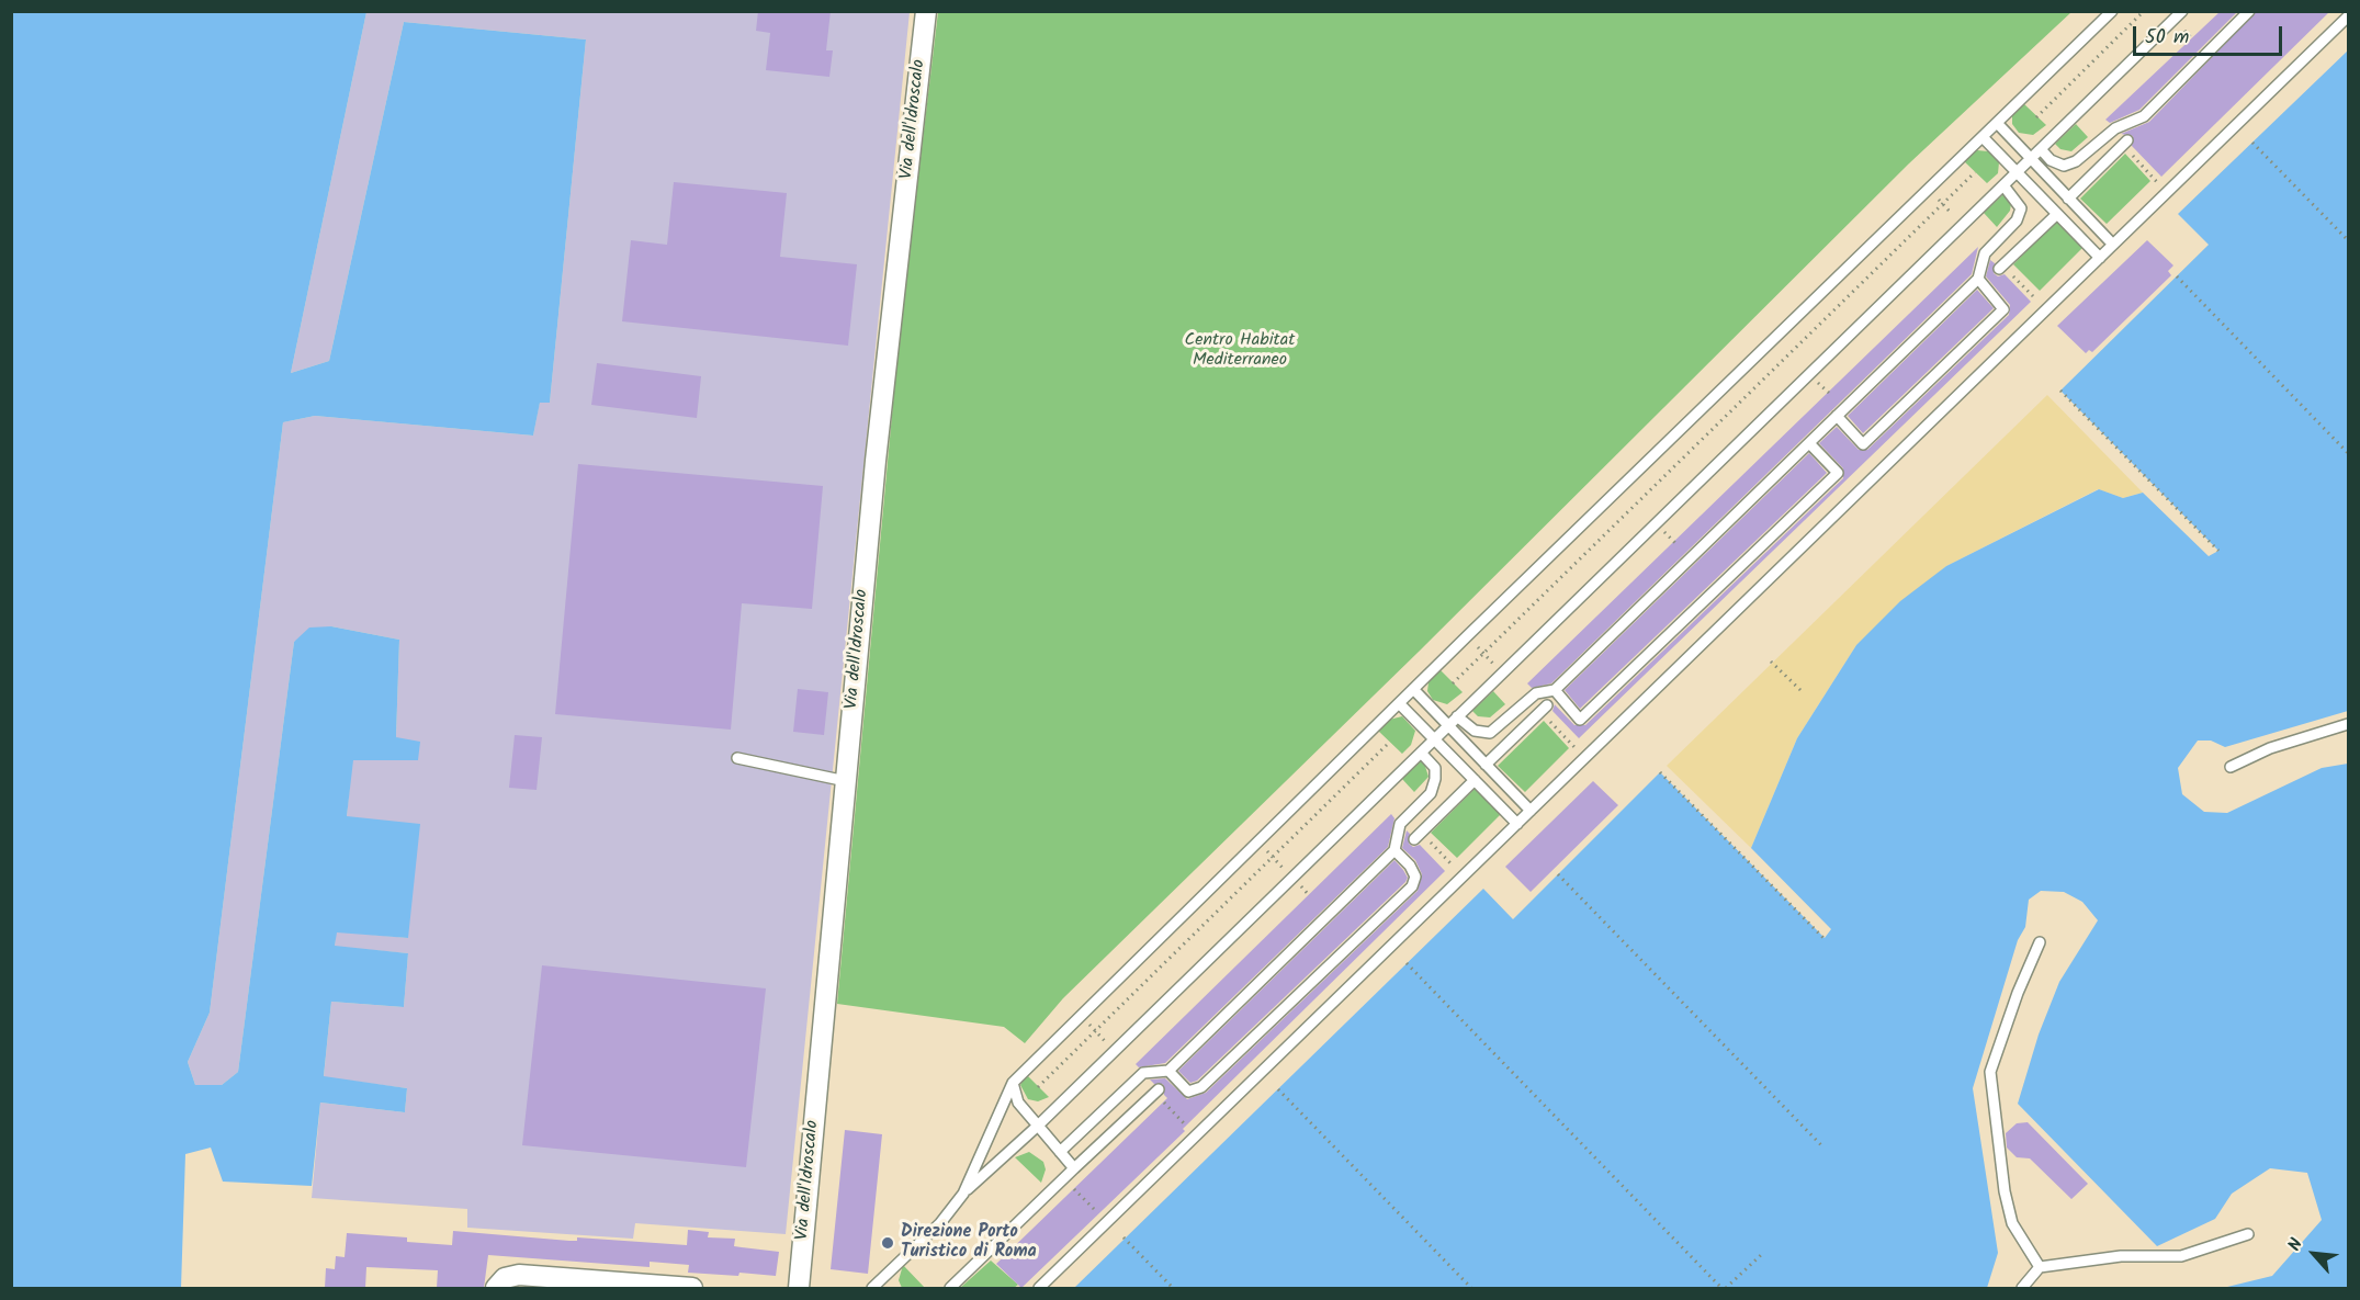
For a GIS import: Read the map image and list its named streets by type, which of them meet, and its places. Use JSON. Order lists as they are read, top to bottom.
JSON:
{
  "streets": {
    "street": ["Via dell'Idroscalo"]
  },
  "parks": ["Centro Habitat Mediterraneo"],
  "places": ["Direzione Porto Turistico di Roma"],
  "scale_bar": "50 m",
  "north": "top left"
}
